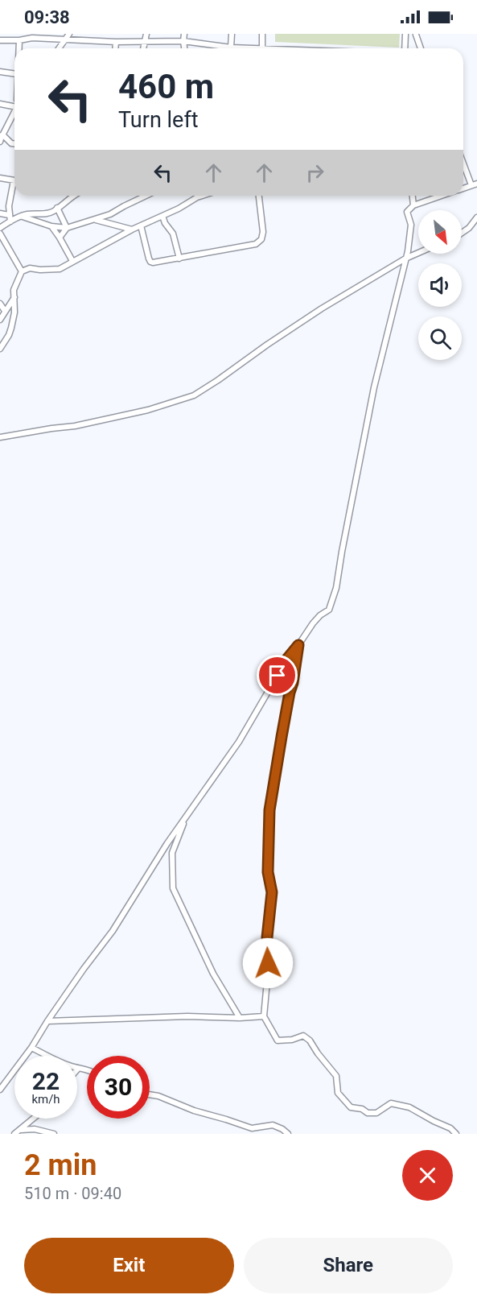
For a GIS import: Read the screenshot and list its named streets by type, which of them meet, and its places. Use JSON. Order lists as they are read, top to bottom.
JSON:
{
  "north": "bottom right",
  "page": {
    "status": "09:38",
    "turn": ["460 m", "Turn left"],
    "speed": "22 km/h",
    "limit": "30",
    "heading": ["2 min", "510 m · 09:40"],
    "buttons": ["Exit", "Share"]
  }
}
